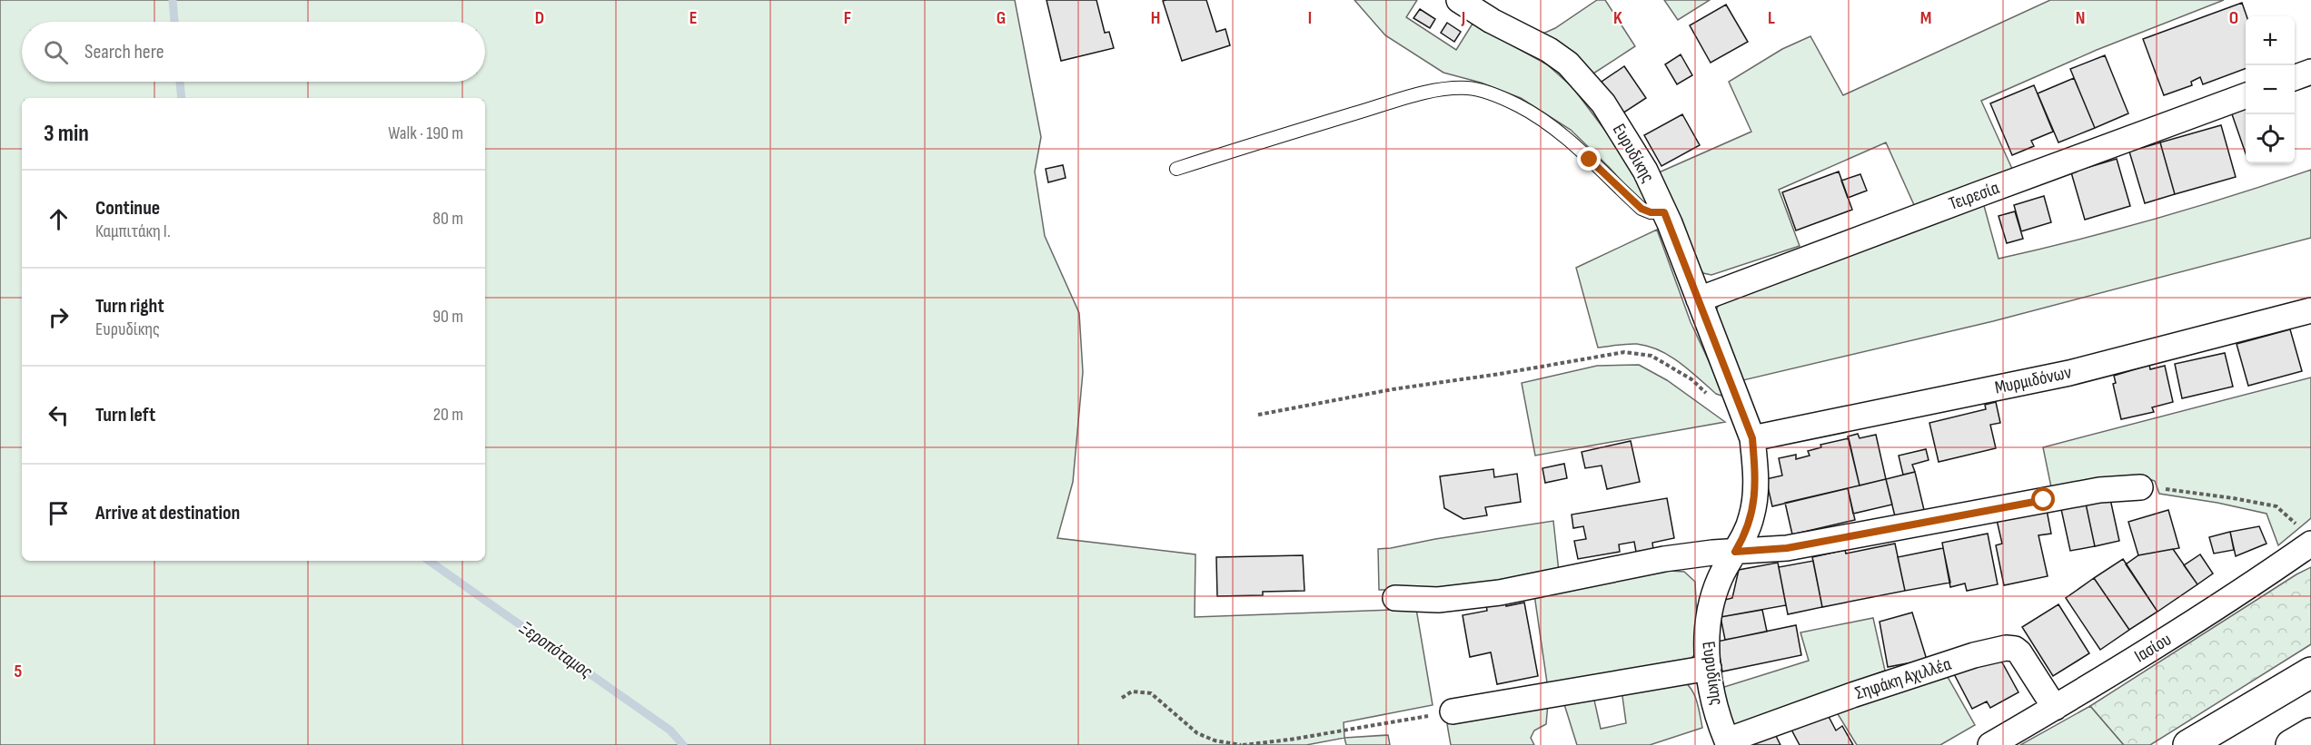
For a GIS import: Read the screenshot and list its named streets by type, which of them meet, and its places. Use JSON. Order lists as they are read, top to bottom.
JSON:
{
  "streets": {
    "street": [
      "Ευρυδίκης",
      "Τειρεσία",
      "Μυρμιδόνων",
      "Ιασίου",
      "Σηφάκη Αχιλλέα"
    ]
  },
  "crossings": [
    ["Ευρυδίκης", "Τειρεσία"],
    ["Ευρυδίκης", "Μυρμιδόνων"],
    ["Ευρυδίκης", "Σηφάκη Αχιλλέα"],
    ["Ιασίου", "Σηφάκη Αχιλλέα"]
  ],
  "water": ["Ξεροπόταμος"],
  "page": {
    "map_buttons": ["+", "−"],
    "search": "Search here",
    "heading": ["3 min", "Walk · 190 m"],
    "list": [
      ["Continue", "Καμπιτάκη Ι.", "80 m"],
      ["Turn right", "Ευρυδίκης", "90 m"],
      ["Turn left", "20 m"],
      "Arrive at destination"
    ]
  },
  "grid": {
    "columns": [
      "D",
      "E",
      "F",
      "G",
      "H",
      "I",
      "J",
      "K",
      "L",
      "M",
      "N",
      "O"
    ],
    "rows": ["5"]
  }
}
